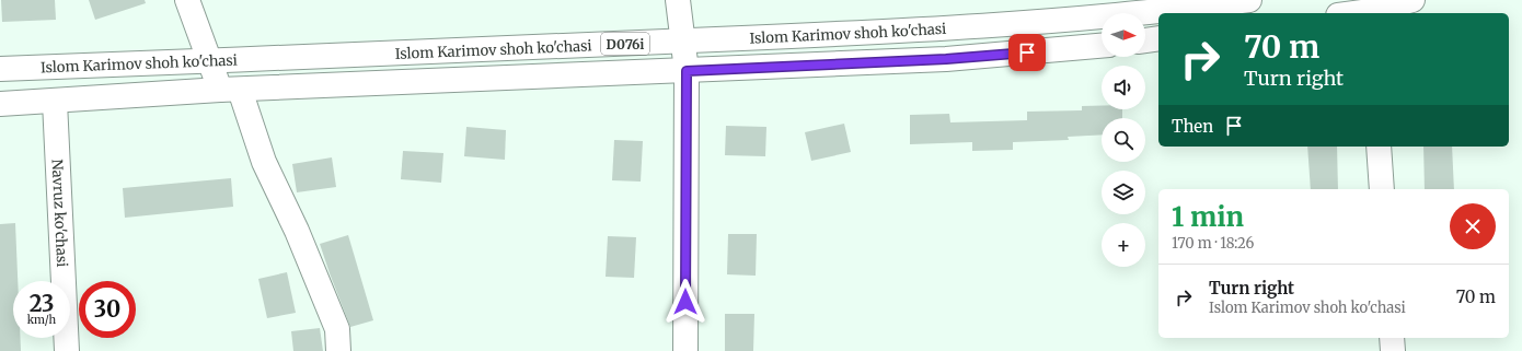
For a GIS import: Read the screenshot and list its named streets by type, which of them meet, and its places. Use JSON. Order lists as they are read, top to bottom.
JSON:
{
  "streets": {
    "main road": ["Islom Karimov shoh ko'chasi", "D076i", "Navruz ko'chasi"]
  },
  "crossings": [
    ["Islom Karimov shoh ko'chasi", "Navruz ko'chasi"]
  ],
  "north": "right",
  "page": {
    "map_buttons": "+",
    "turn": ["70 m", "Turn right"],
    "then": "Then",
    "heading": ["1 min", "170 m · 18:26"],
    "list": [
      {
        "name": "Turn right",
        "note": "Islom Karimov shoh ko'chasi",
        "value": "70 m"
      }
    ],
    "speed": "23 km/h",
    "limit": "30"
  }
}
